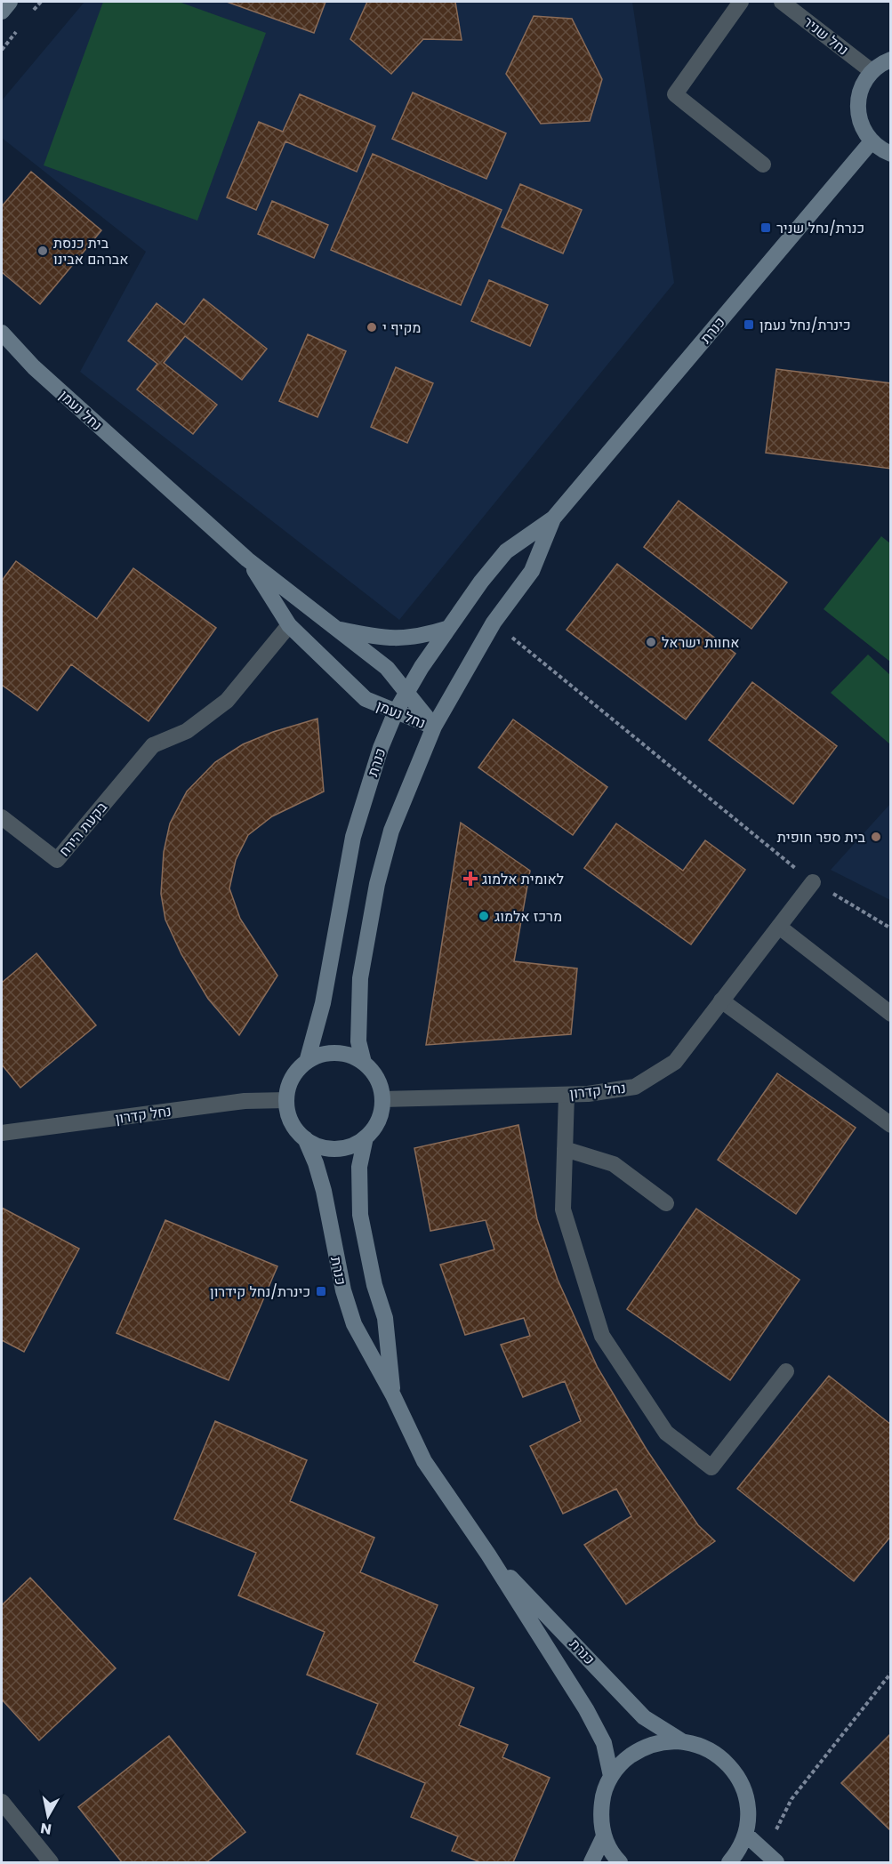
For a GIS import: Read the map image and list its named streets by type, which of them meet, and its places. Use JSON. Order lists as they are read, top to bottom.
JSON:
{
  "streets": {
    "street": [
      "נחל שניר",
      "כנרת",
      "נחל נעמן",
      "בקעת הירח",
      "נחל קדרון"
    ]
  },
  "crossings": [
    ["כנרת", "נחל נעמן"],
    ["כנרת", "נחל קדרון"],
    ["נחל נעמן", "בקעת הירח"]
  ],
  "places": {
    "transit": ["כנרת/נחל שניר", "כינרת/נחל נעמן", "כינרת/נחל קידרון"],
    "other": [
      "בית כנסת אברהם אבינו",
      "מקיף י",
      "אחוות ישראל",
      "בית ספר חופית",
      "מרכז אלמוג"
    ],
    "health": ["לאומית אלמוג"]
  },
  "north": "bottom"
}
